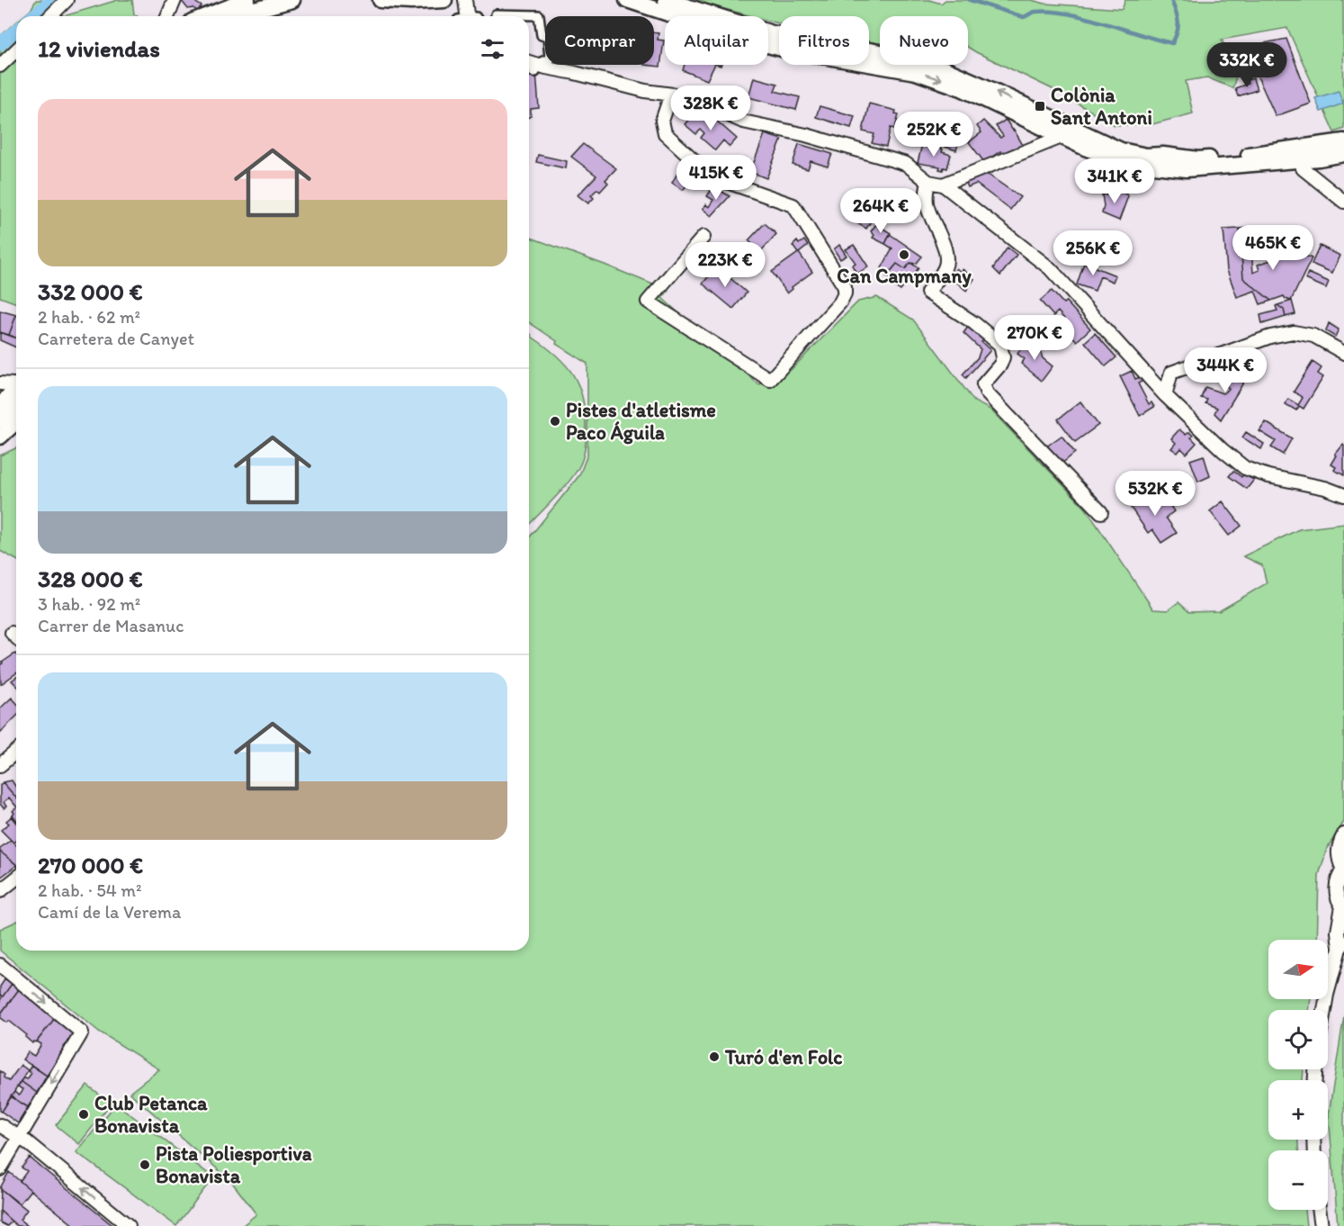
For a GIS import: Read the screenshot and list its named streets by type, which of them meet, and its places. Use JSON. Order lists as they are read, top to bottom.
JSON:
{
  "places": {
    "transit": ["Colònia Sant Antoni"],
    "other": [
      "Can Campmany",
      "Pistes d'atletisme Paco Águila",
      "Turó d'en Folc",
      "Club Petanca Bonavista",
      "Pista Poliesportiva Bonavista"
    ]
  },
  "north": "right",
  "page": {
    "chip": [
      "Comprar",
      "Alquilar",
      "Filtros",
      "Nuevo"
    ],
    "heading": "12 viviendas",
    "price": [
      "332K €",
      "328K €",
      "252K €",
      "415K €",
      "341K €",
      "264K €",
      "465K €",
      "256K €",
      "223K €",
      "270K €",
      "344K €",
      "532K €"
    ],
    "list": [
      {
        "name": "332 000 €",
        "note": "2 hab. · 62 m² · Carretera de Canyet"
      },
      {
        "name": "328 000 €",
        "note": "3 hab. · 92 m² · Carrer de Masanuc"
      },
      {
        "name": "270 000 €",
        "note": "2 hab. · 54 m² · Camí de la Verema"
      }
    ],
    "map_buttons": ["+", "−"]
  }
}
